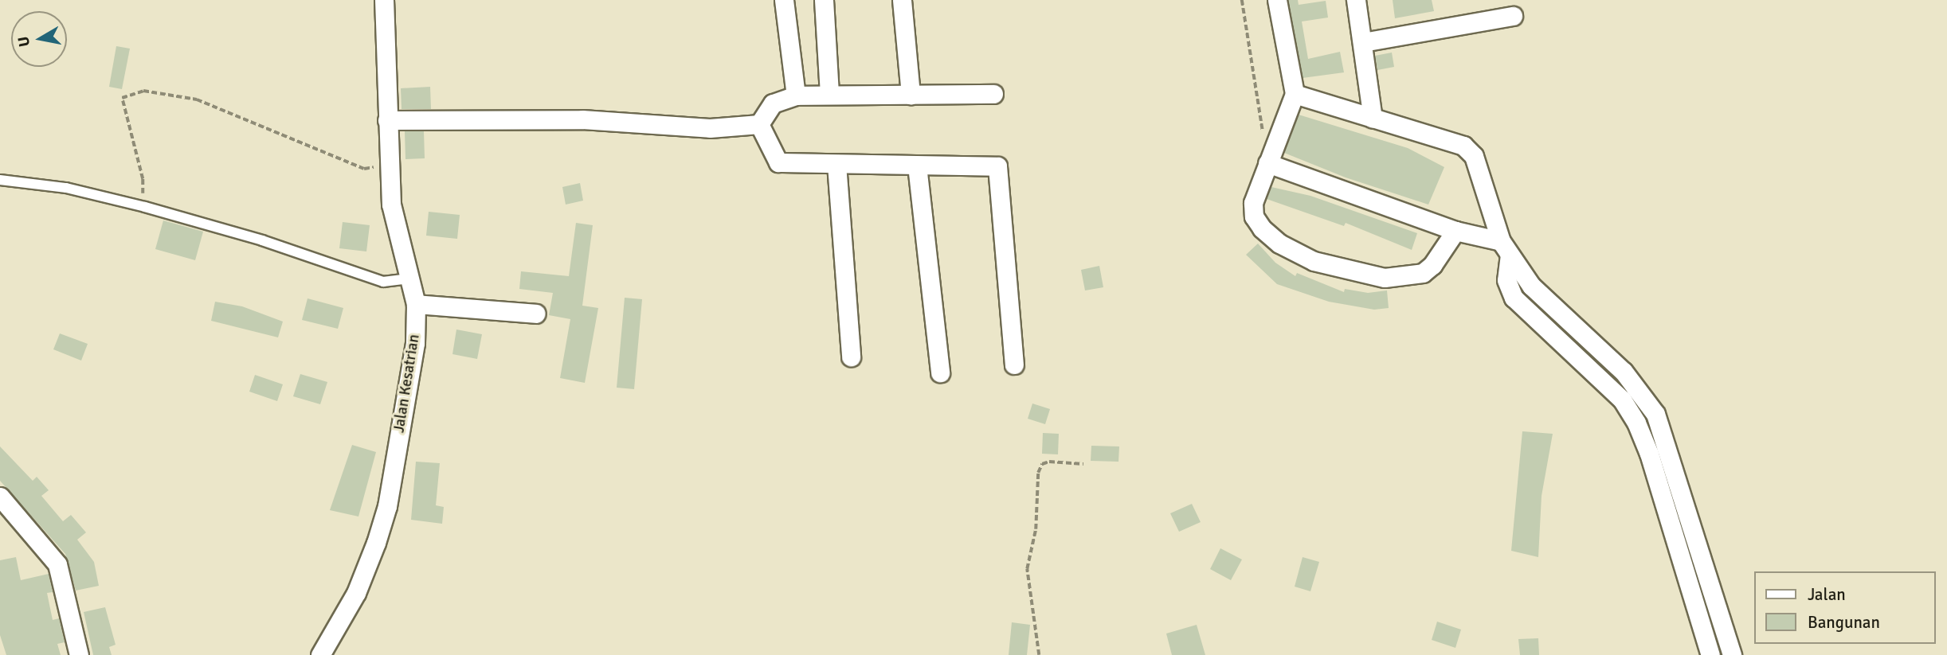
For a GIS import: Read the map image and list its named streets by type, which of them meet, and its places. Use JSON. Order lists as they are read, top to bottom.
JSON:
{
  "streets": {
    "street": ["Jalan Kesatrian"]
  },
  "legend": ["Jalan", "Bangunan"],
  "north": "left"
}
